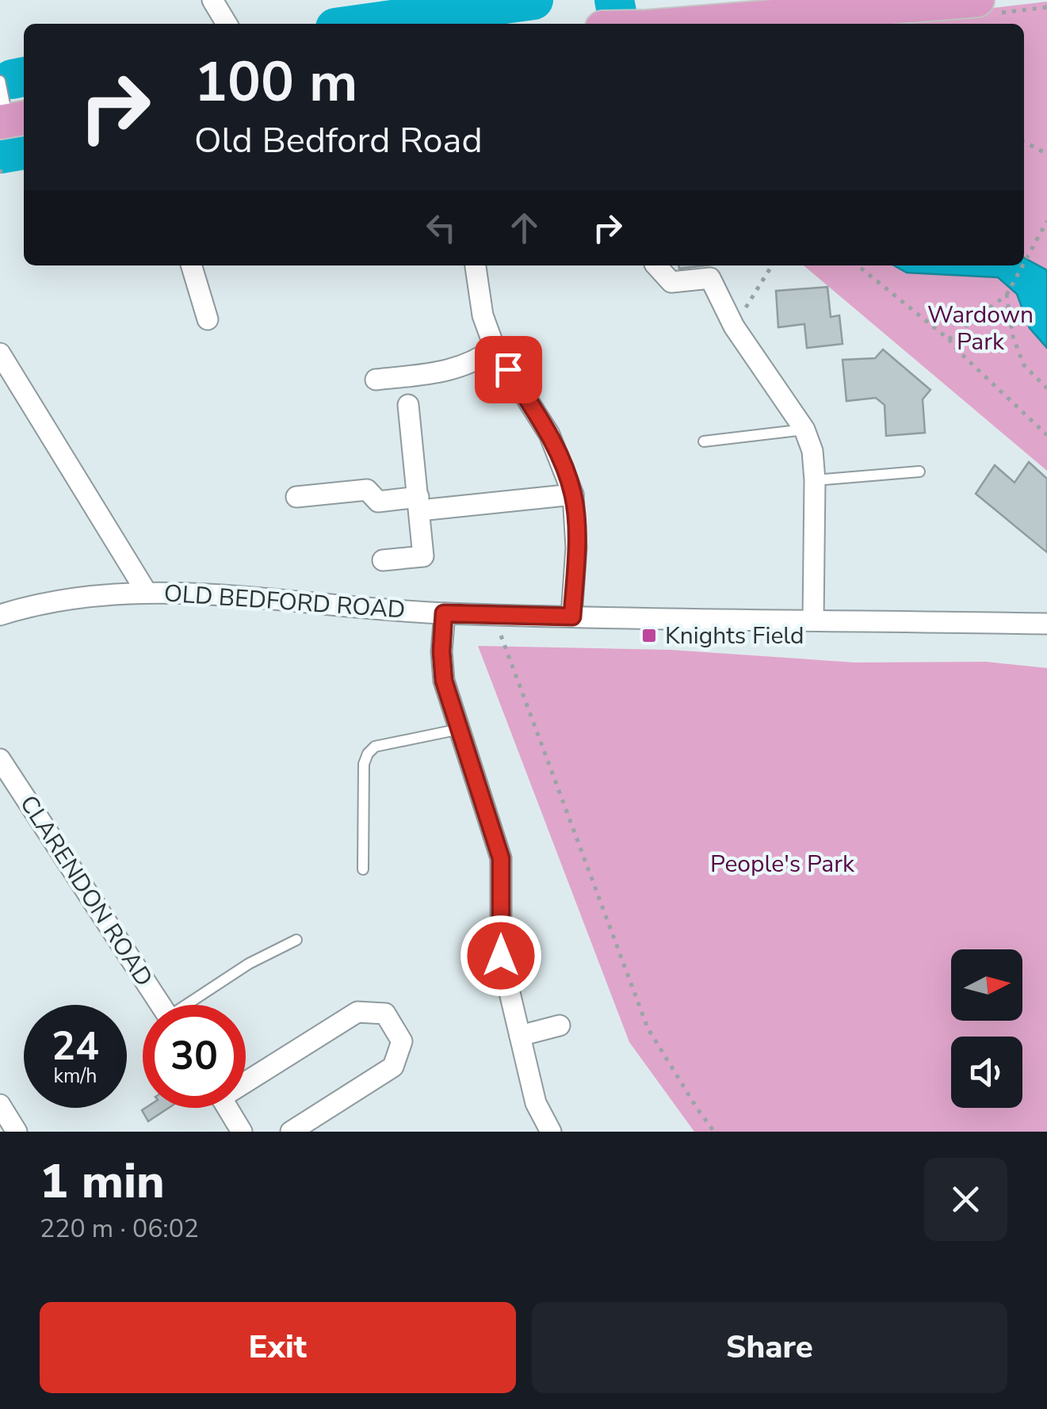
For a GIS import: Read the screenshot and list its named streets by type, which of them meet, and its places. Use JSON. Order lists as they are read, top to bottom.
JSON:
{
  "streets": {
    "street": ["OLD BEDFORD ROAD", "CLARENDON ROAD"]
  },
  "parks": ["Wardown Park", "People's Park"],
  "places": {
    "transit": ["Knights Field"]
  },
  "north": "right",
  "page": {
    "turn": ["100 m", "Old Bedford Road"],
    "speed": "24 km/h",
    "limit": "30",
    "heading": ["1 min", "220 m · 06:02"],
    "buttons": ["Exit", "Share"]
  }
}
